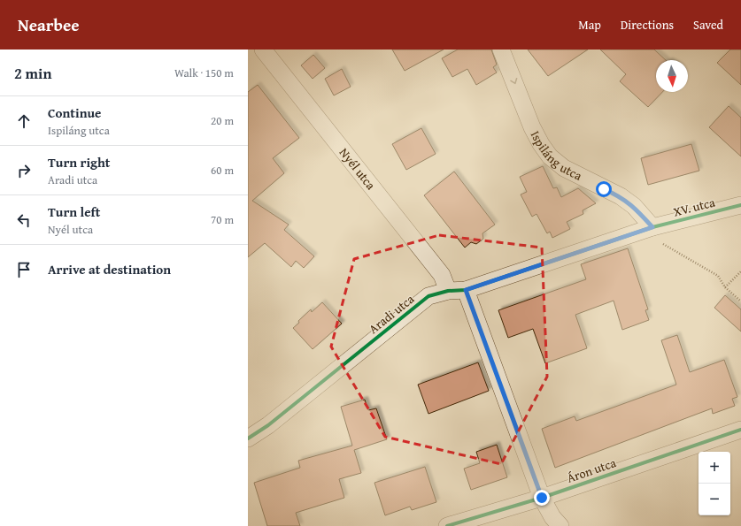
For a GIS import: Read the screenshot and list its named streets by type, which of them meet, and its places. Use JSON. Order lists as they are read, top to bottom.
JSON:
{
  "streets": {
    "street": [
      "Ispiláng utca",
      "Nyél utca",
      "XV. utca",
      "Aradi utca",
      "Áron utca"
    ]
  },
  "crossings": [
    ["Ispiláng utca", "XV. utca"],
    ["Ispiláng utca", "Aradi utca"],
    ["Nyél utca", "Aradi utca"],
    ["XV. utca", "Aradi utca"]
  ],
  "one_way": ["Ispiláng utca"],
  "north": "bottom",
  "page": {
    "header": "Nearbee",
    "nav": ["Map", "Directions", "Saved"],
    "heading": ["2 min", "Walk · 150 m"],
    "list": [
      ["Continue", "Ispiláng utca", "20 m"],
      ["Turn right", "Aradi utca", "60 m"],
      ["Turn left", "Nyél utca", "70 m"],
      "Arrive at destination"
    ],
    "map_buttons": ["+", "−"]
  }
}
